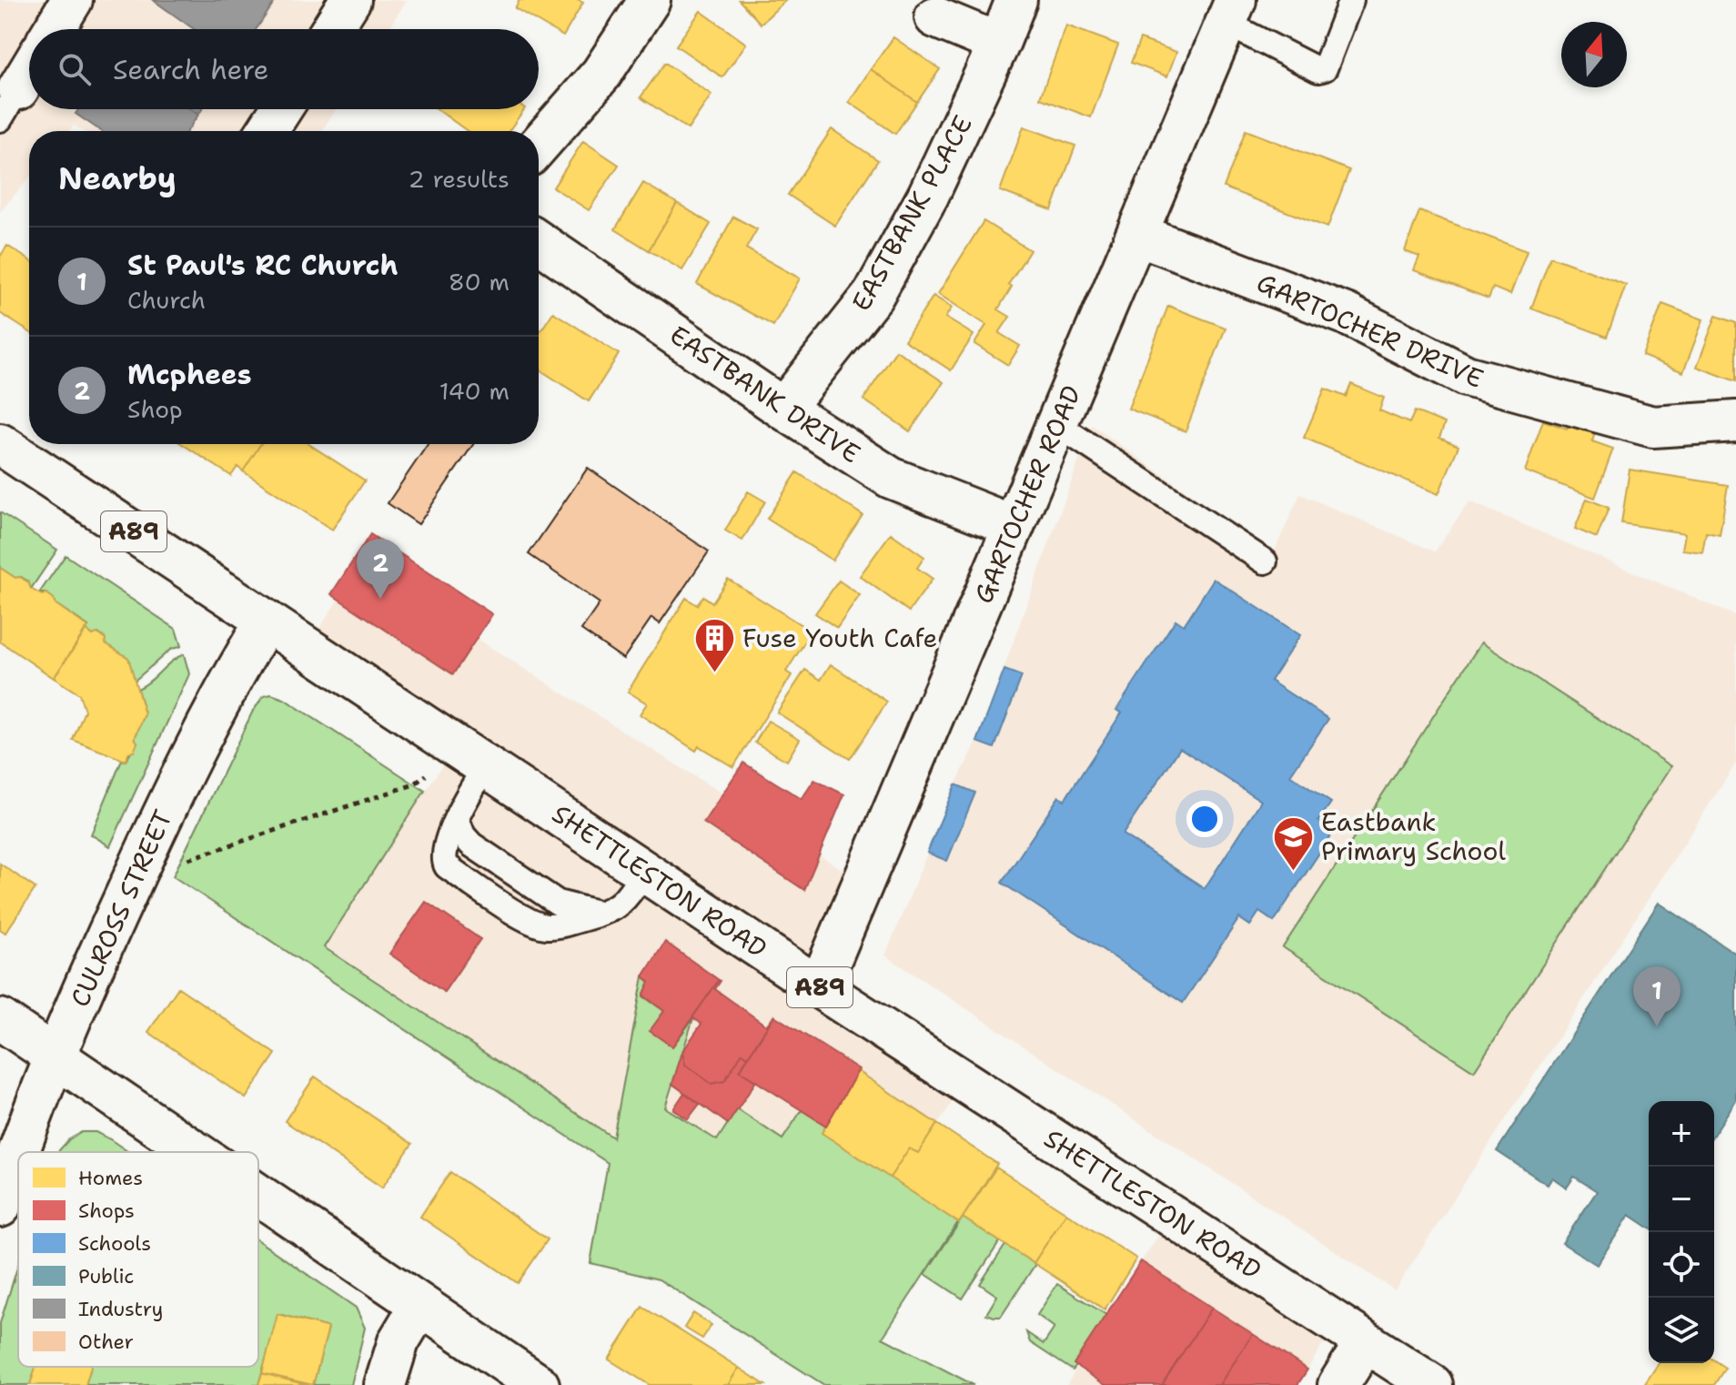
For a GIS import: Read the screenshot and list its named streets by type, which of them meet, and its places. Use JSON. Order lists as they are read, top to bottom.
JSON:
{
  "streets": {
    "street": [
      "EASTBANK PLACE",
      "GARTOCHER DRIVE",
      "EASTBANK DRIVE",
      "GARTOCHER ROAD",
      "A89",
      "SHETTLESTON ROAD",
      "CULROSS STREET"
    ]
  },
  "crossings": [
    ["EASTBANK PLACE", "EASTBANK DRIVE"],
    ["GARTOCHER DRIVE", "GARTOCHER ROAD"],
    ["EASTBANK DRIVE", "GARTOCHER ROAD"],
    ["GARTOCHER ROAD", "SHETTLESTON ROAD"],
    ["SHETTLESTON ROAD", "CULROSS STREET"]
  ],
  "places": {
    "building": ["Fuse Youth Cafe"],
    "school or university": ["Eastbank Primary School"]
  },
  "legend": [
    "Homes",
    "Shops",
    "Schools",
    "Public",
    "Industry",
    "Other"
  ],
  "north": "top",
  "page": {
    "search": "Search here",
    "heading": ["Nearby", "2 results"],
    "list": [
      {
        "mark": "1",
        "name": "St Paul's RC Church",
        "note": "Church",
        "value": "80 m"
      },
      {
        "mark": "2",
        "name": "Mcphees",
        "note": "Shop",
        "value": "140 m"
      }
    ],
    "pins": ["2", "1"],
    "map_buttons": ["+", "−"]
  }
}
